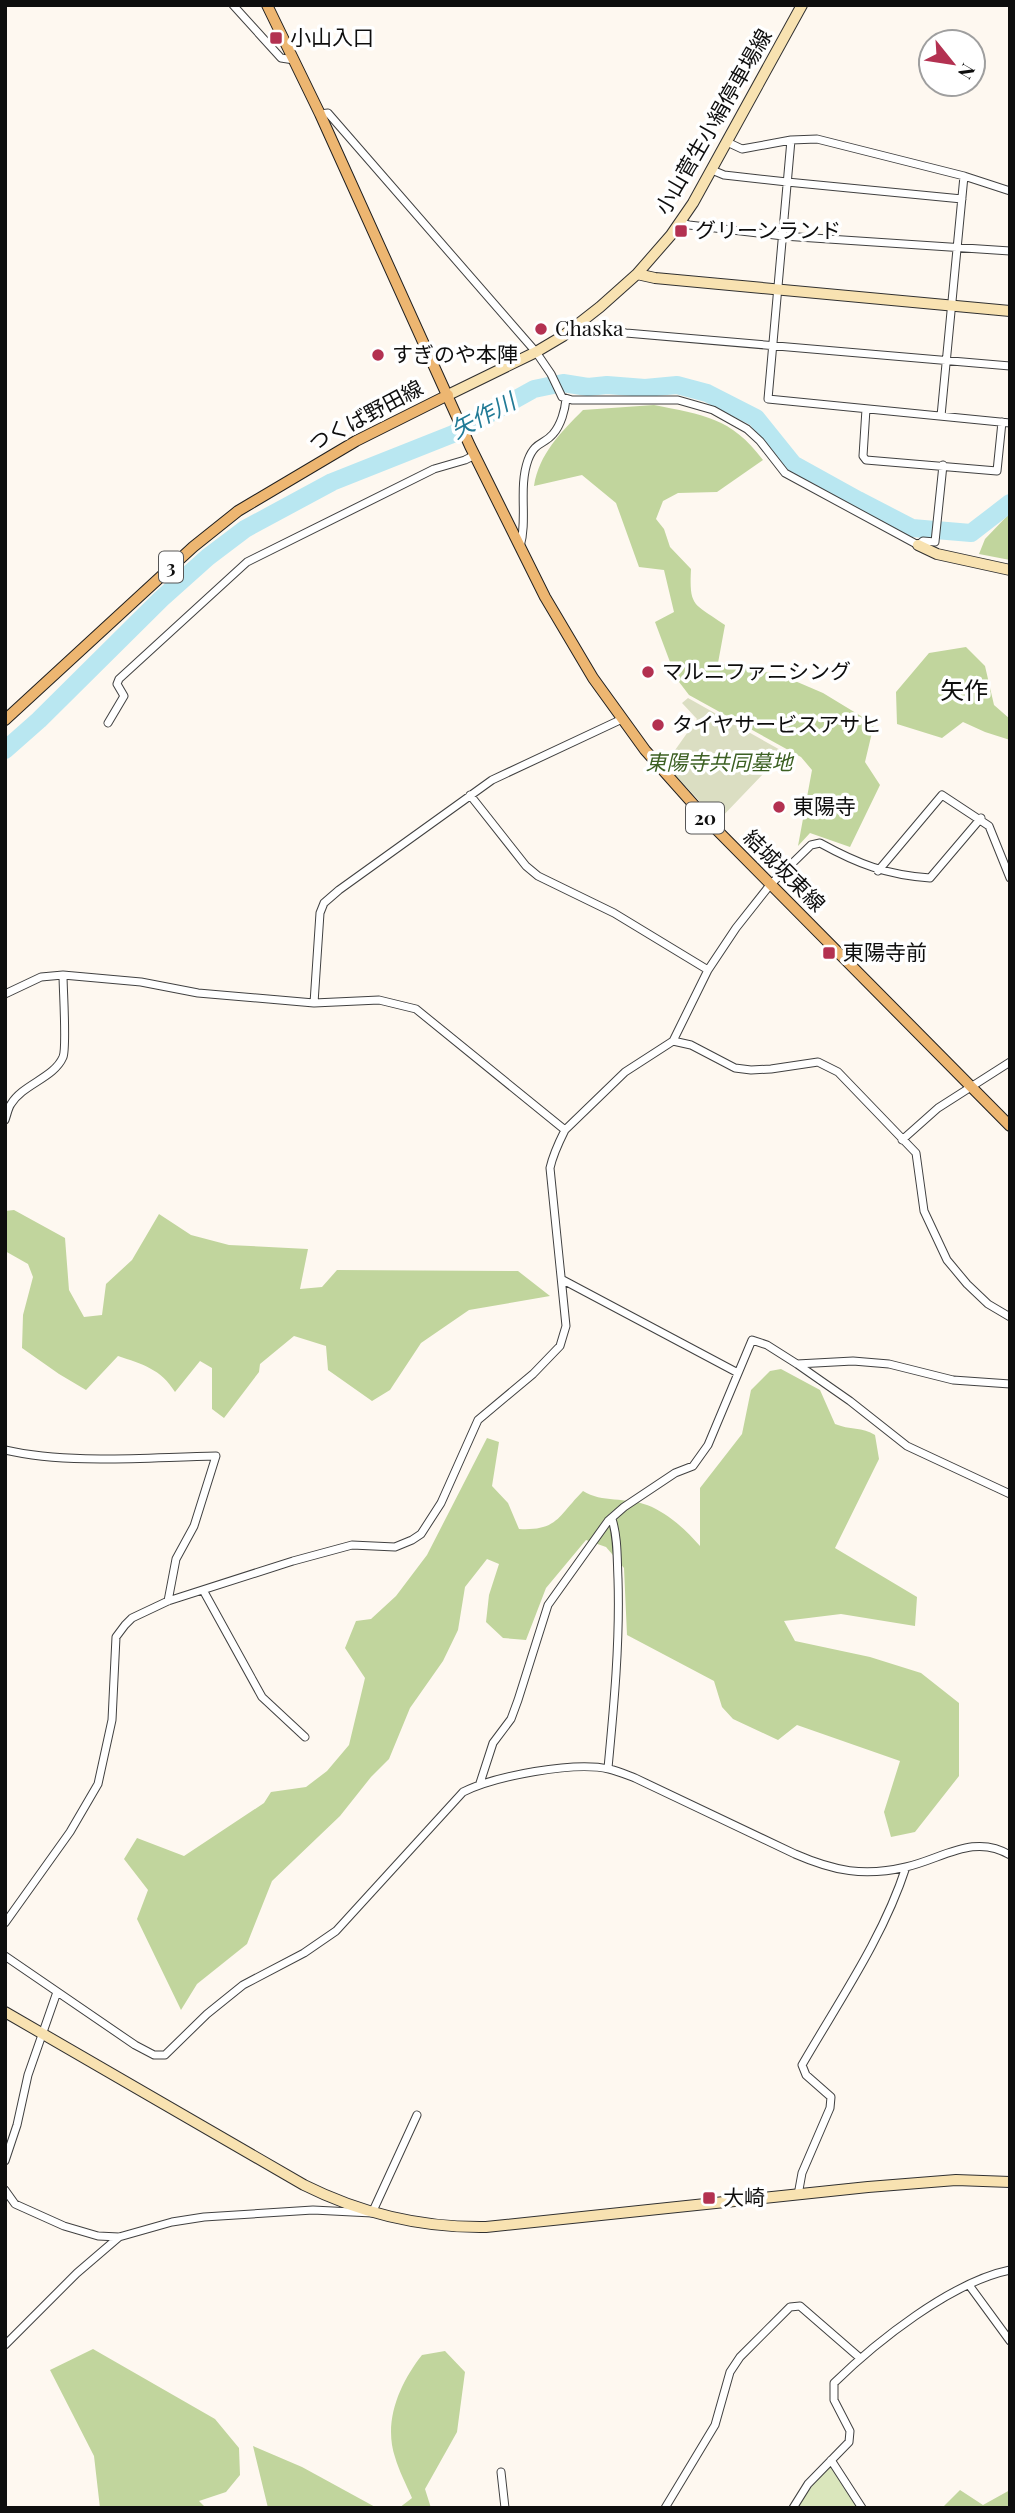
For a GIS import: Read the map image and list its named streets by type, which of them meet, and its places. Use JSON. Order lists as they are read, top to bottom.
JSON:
{
  "streets": {
    "main road": [
      "つくば野田線",
      "3",
      "20",
      "結城坂東線"
    ],
    "street": ["小山菅生小絹停車場線"]
  },
  "crossings": [
    ["小山菅生小絹停車場線", "つくば野田線"],
    ["小山菅生小絹停車場線", "結城坂東線"],
    ["つくば野田線", "結城坂東線"]
  ],
  "districts": ["矢作"],
  "water": ["矢作川"],
  "parks": ["東陽寺共同墓地"],
  "places": {
    "transit": [
      "小山入口",
      "グリーンランド",
      "東陽寺前",
      "大崎"
    ],
    "other": [
      "Chaska",
      "すぎのや本陣",
      "マルニファニシング",
      "タイヤサービスアサヒ",
      "東陽寺"
    ]
  },
  "north": "bottom right"
}
